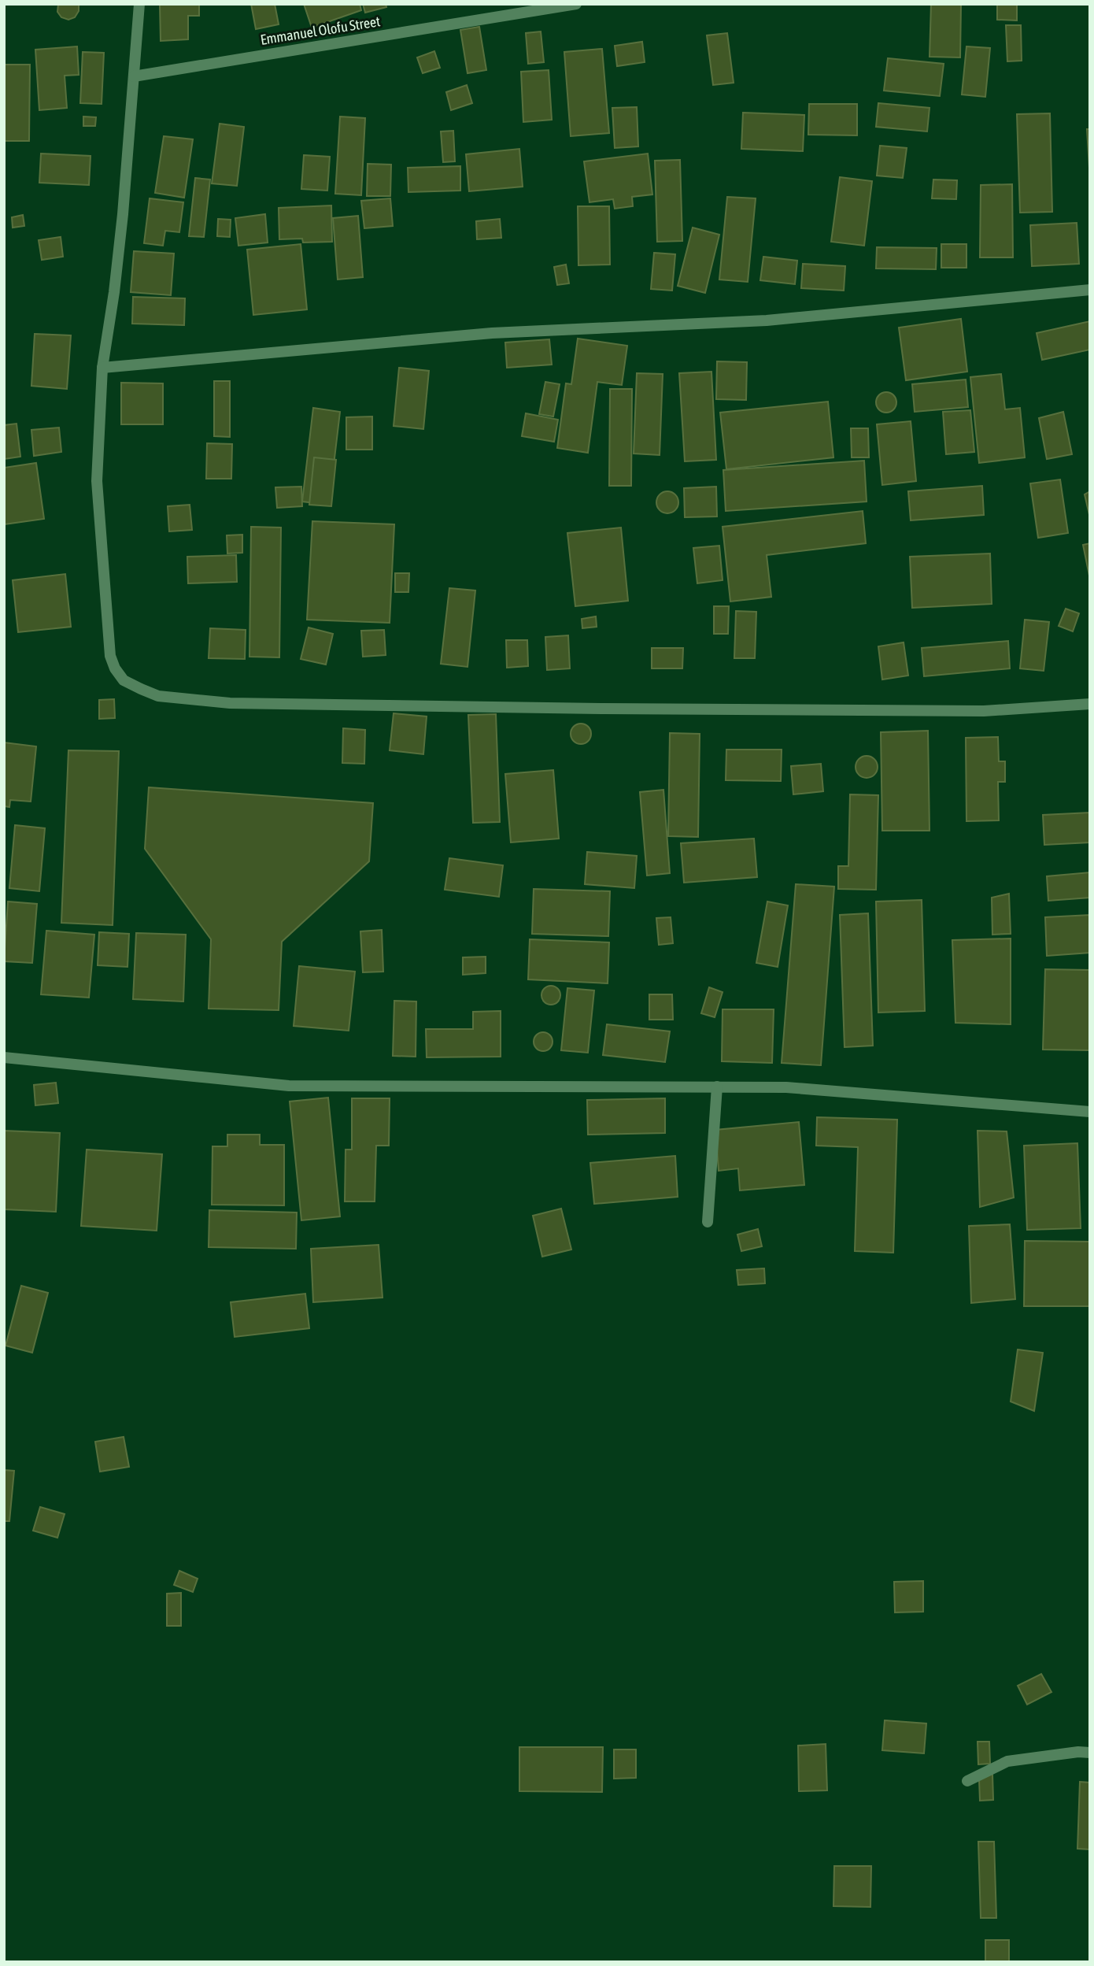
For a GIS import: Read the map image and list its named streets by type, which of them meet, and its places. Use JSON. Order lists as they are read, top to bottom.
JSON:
{
  "streets": {
    "street": ["Emmanuel Olofu Street"]
  }
}
